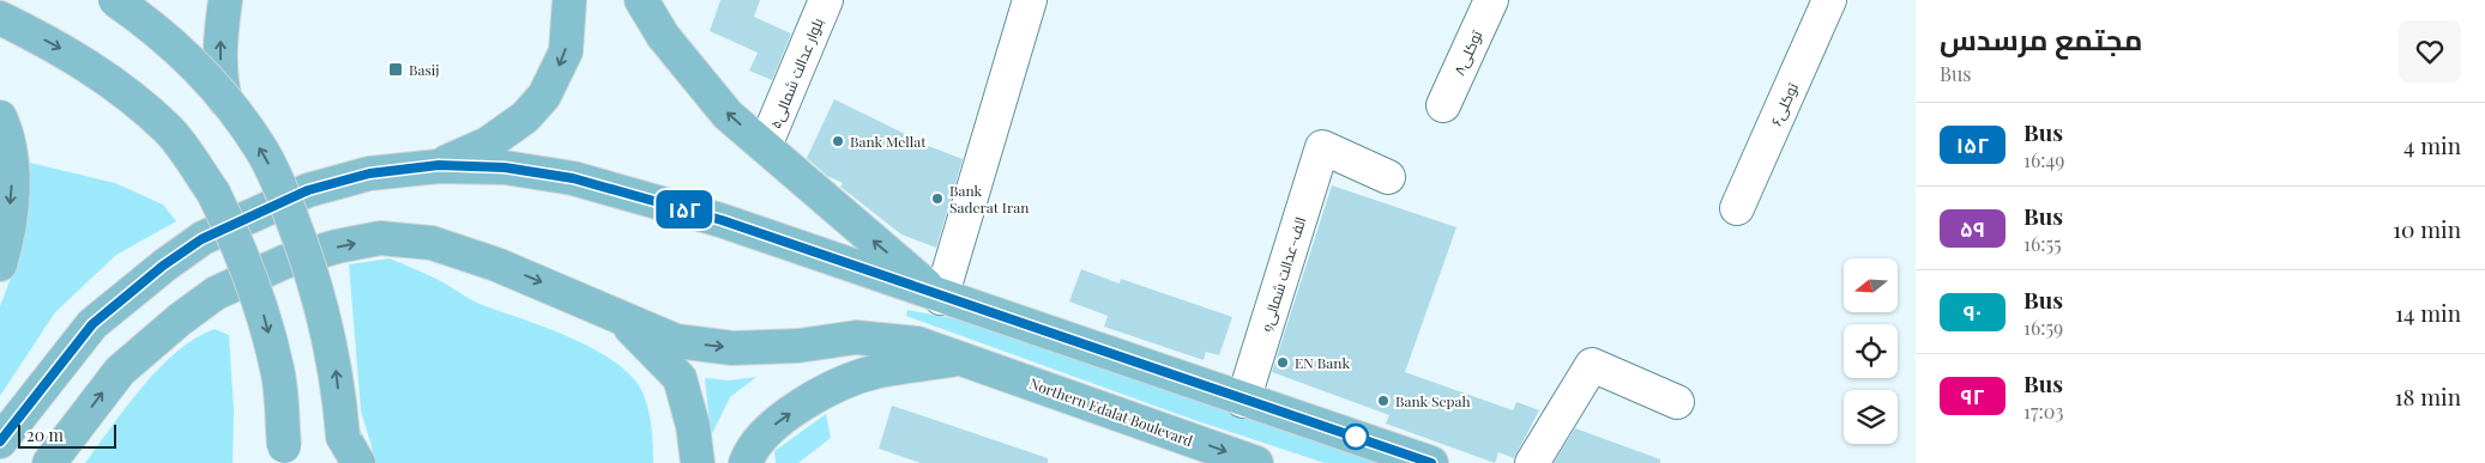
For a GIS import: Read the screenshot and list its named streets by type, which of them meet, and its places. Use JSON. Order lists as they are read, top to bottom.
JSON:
{
  "streets": {
    "main road": ["Northern Edalat Boulevard"],
    "street": [
      "توکلی۸",
      "بلوار عدالت شمالی۵",
      "توکلی۶",
      "9الف-عدالت شمالی"
    ]
  },
  "places": {
    "transit": ["Basij"],
    "other": [
      "Bank Mellat",
      "Bank Saderat Iran",
      "EN Bank",
      "Bank Sepah"
    ]
  },
  "lines": ["bus line ۱۵۲"],
  "scale_bar": "20 m",
  "north": "left",
  "page": {
    "on_map": "۱۵۲",
    "heading": ["مجتمع مرسدس", "Bus"],
    "list": [
      {
        "mark": "۱۵۲",
        "name": "Bus",
        "note": "16:49",
        "value": "4 min"
      },
      {
        "mark": "۵۹",
        "name": "Bus",
        "note": "16:55",
        "value": "10 min"
      },
      {
        "mark": "۹۰",
        "name": "Bus",
        "note": "16:59",
        "value": "14 min"
      },
      {
        "mark": "۹۲",
        "name": "Bus",
        "note": "17:03",
        "value": "18 min"
      }
    ],
    "scale": "20 m"
  }
}
